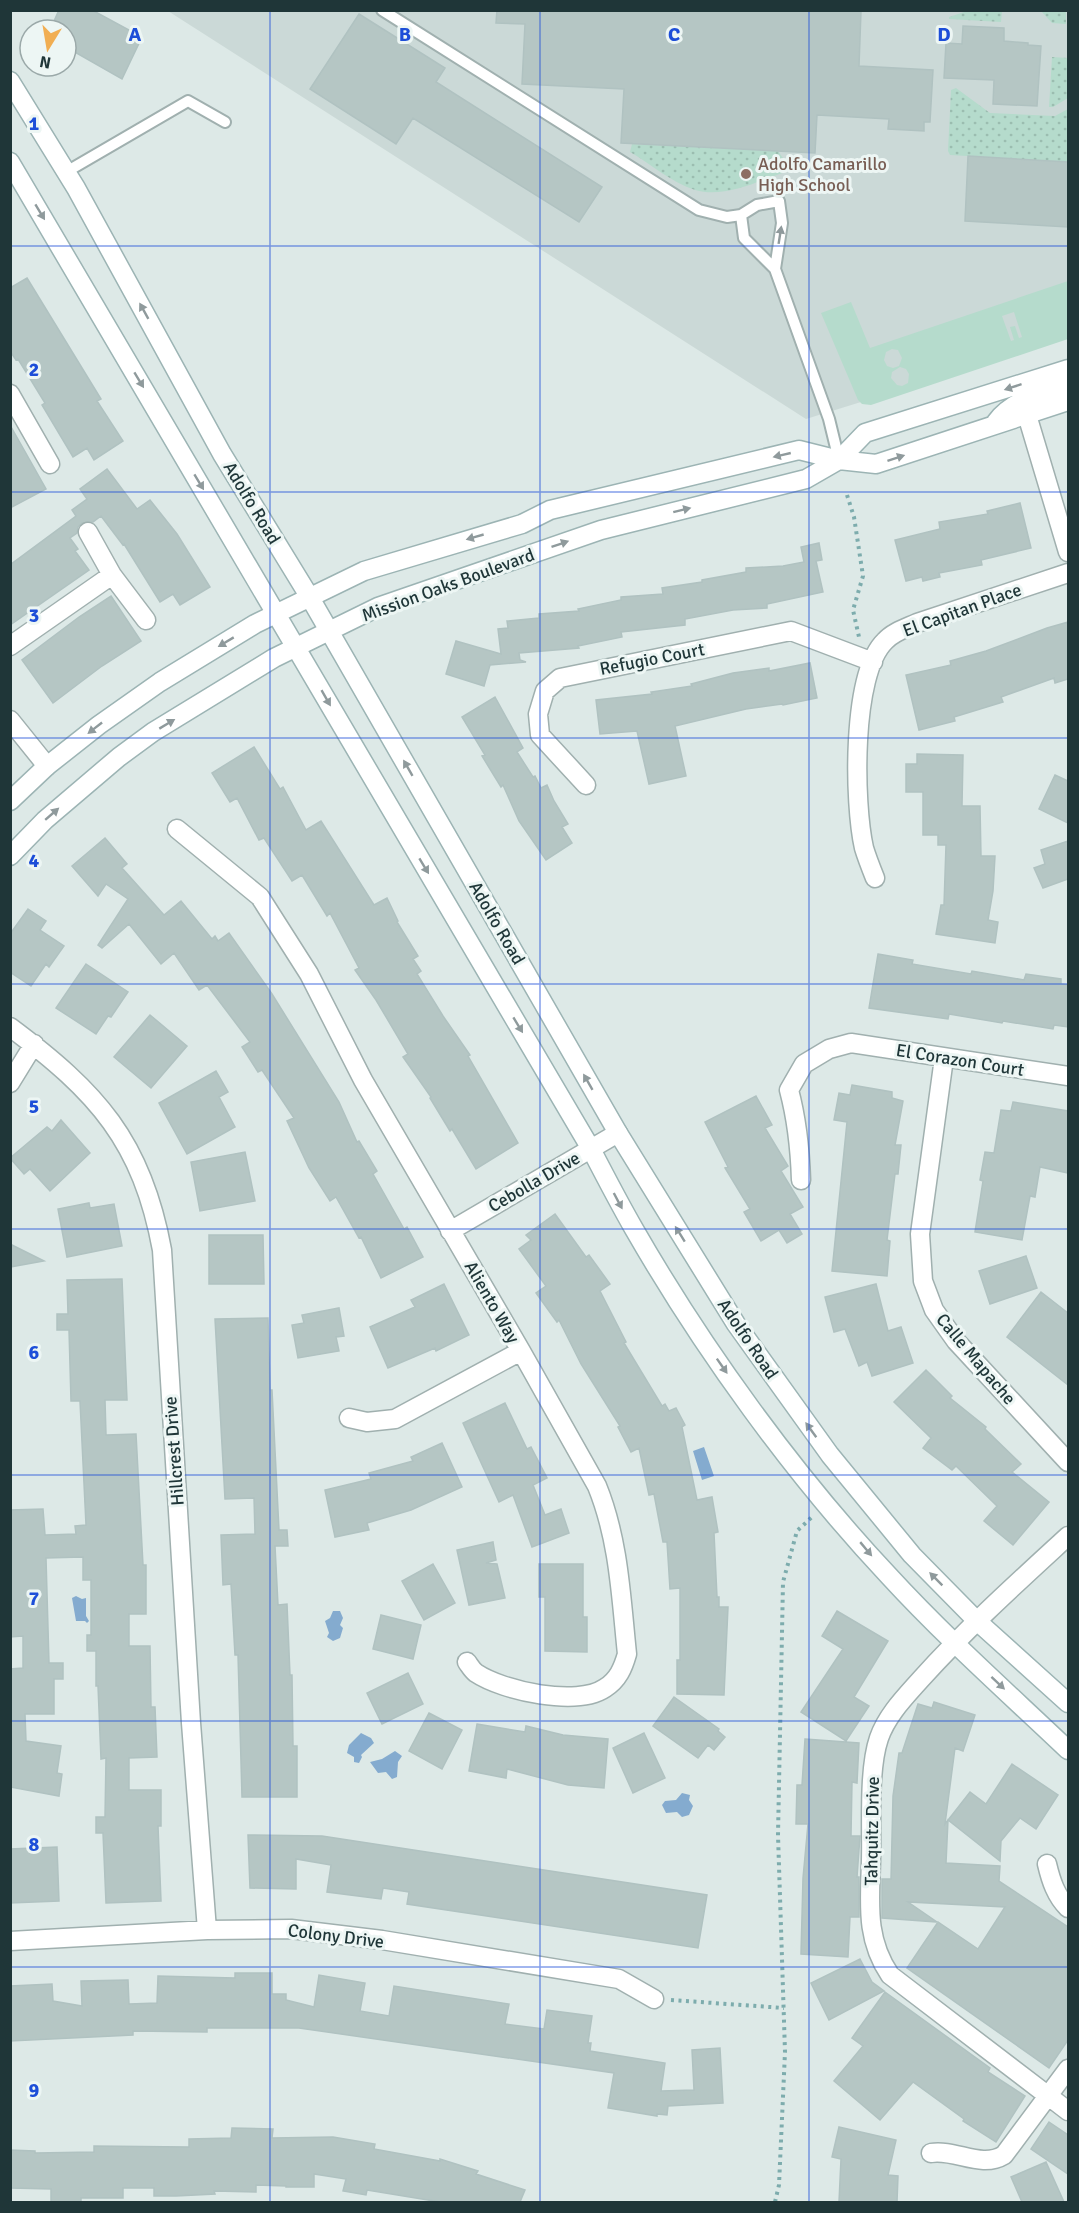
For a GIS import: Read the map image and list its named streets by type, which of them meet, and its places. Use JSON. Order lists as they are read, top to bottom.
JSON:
{
  "streets": {
    "street": [
      "Adolfo Road",
      "Mission Oaks Boulevard",
      "El Capitan Place",
      "Refugio Court",
      "El Corazon Court",
      "Cebolla Drive",
      "Aliento Way",
      "Calle Mapache",
      "Hillcrest Drive",
      "Tahquitz Drive",
      "Colony Drive"
    ]
  },
  "crossings": [
    ["Adolfo Road", "Mission Oaks Boulevard"],
    ["Adolfo Road", "Cebolla Drive"],
    ["Adolfo Road", "Tahquitz Drive"],
    ["El Capitan Place", "Refugio Court"],
    ["El Corazon Court", "Calle Mapache"],
    ["Cebolla Drive", "Aliento Way"],
    ["Hillcrest Drive", "Colony Drive"]
  ],
  "places": ["Adolfo Camarillo High School"],
  "north": "bottom",
  "grid": {
    "columns": [
      "A",
      "B",
      "C",
      "D"
    ],
    "rows": [
      "1",
      "2",
      "3",
      "4",
      "5",
      "6",
      "7",
      "8",
      "9"
    ]
  }
}
